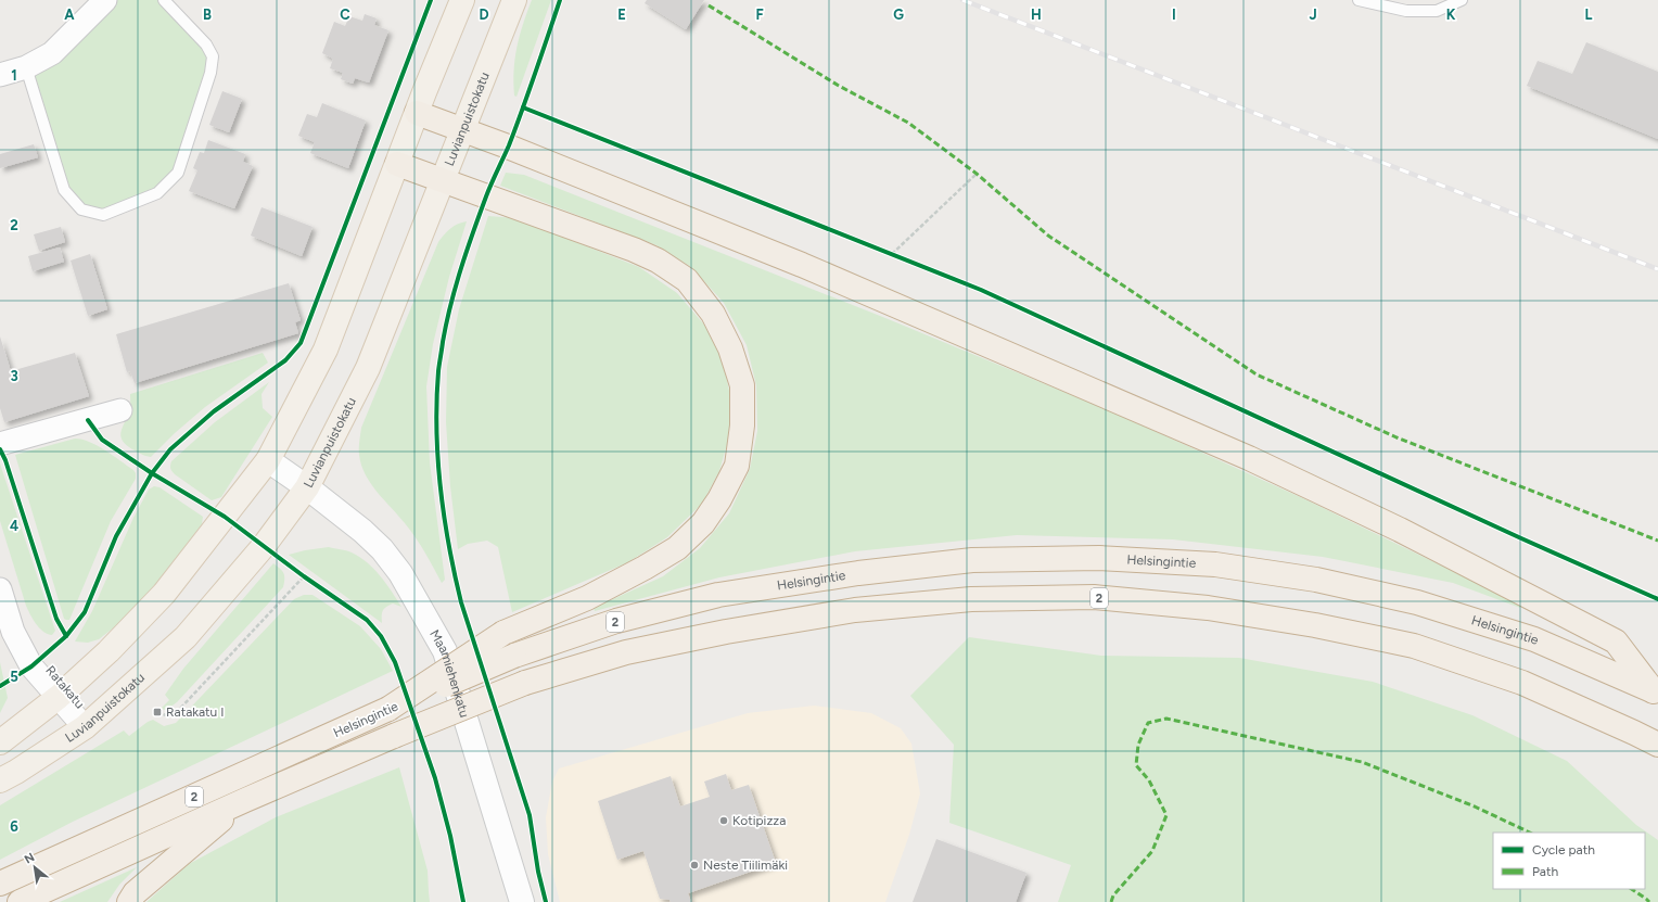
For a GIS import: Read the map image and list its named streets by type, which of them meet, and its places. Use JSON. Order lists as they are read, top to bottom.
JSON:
{
  "streets": {
    "highway": ["Helsingintie", "2"],
    "main road": ["Luvianpuistokatu", "Maamiehenkatu"],
    "street": ["Ratakatu"]
  },
  "crossings": [
    ["Luvianpuistokatu", "Maamiehenkatu"],
    ["Luvianpuistokatu", "Ratakatu"]
  ],
  "places": {
    "transit": ["Ratakatu I"],
    "other": ["Kotipizza", "Neste Tiilimäki"]
  },
  "legend": ["Cycle path", "Path"],
  "north": "top left",
  "grid": {
    "columns": [
      "A",
      "B",
      "C",
      "D",
      "E",
      "F",
      "G",
      "H",
      "I",
      "J",
      "K",
      "L"
    ],
    "rows": [
      "1",
      "2",
      "3",
      "4",
      "5",
      "6"
    ]
  }
}
